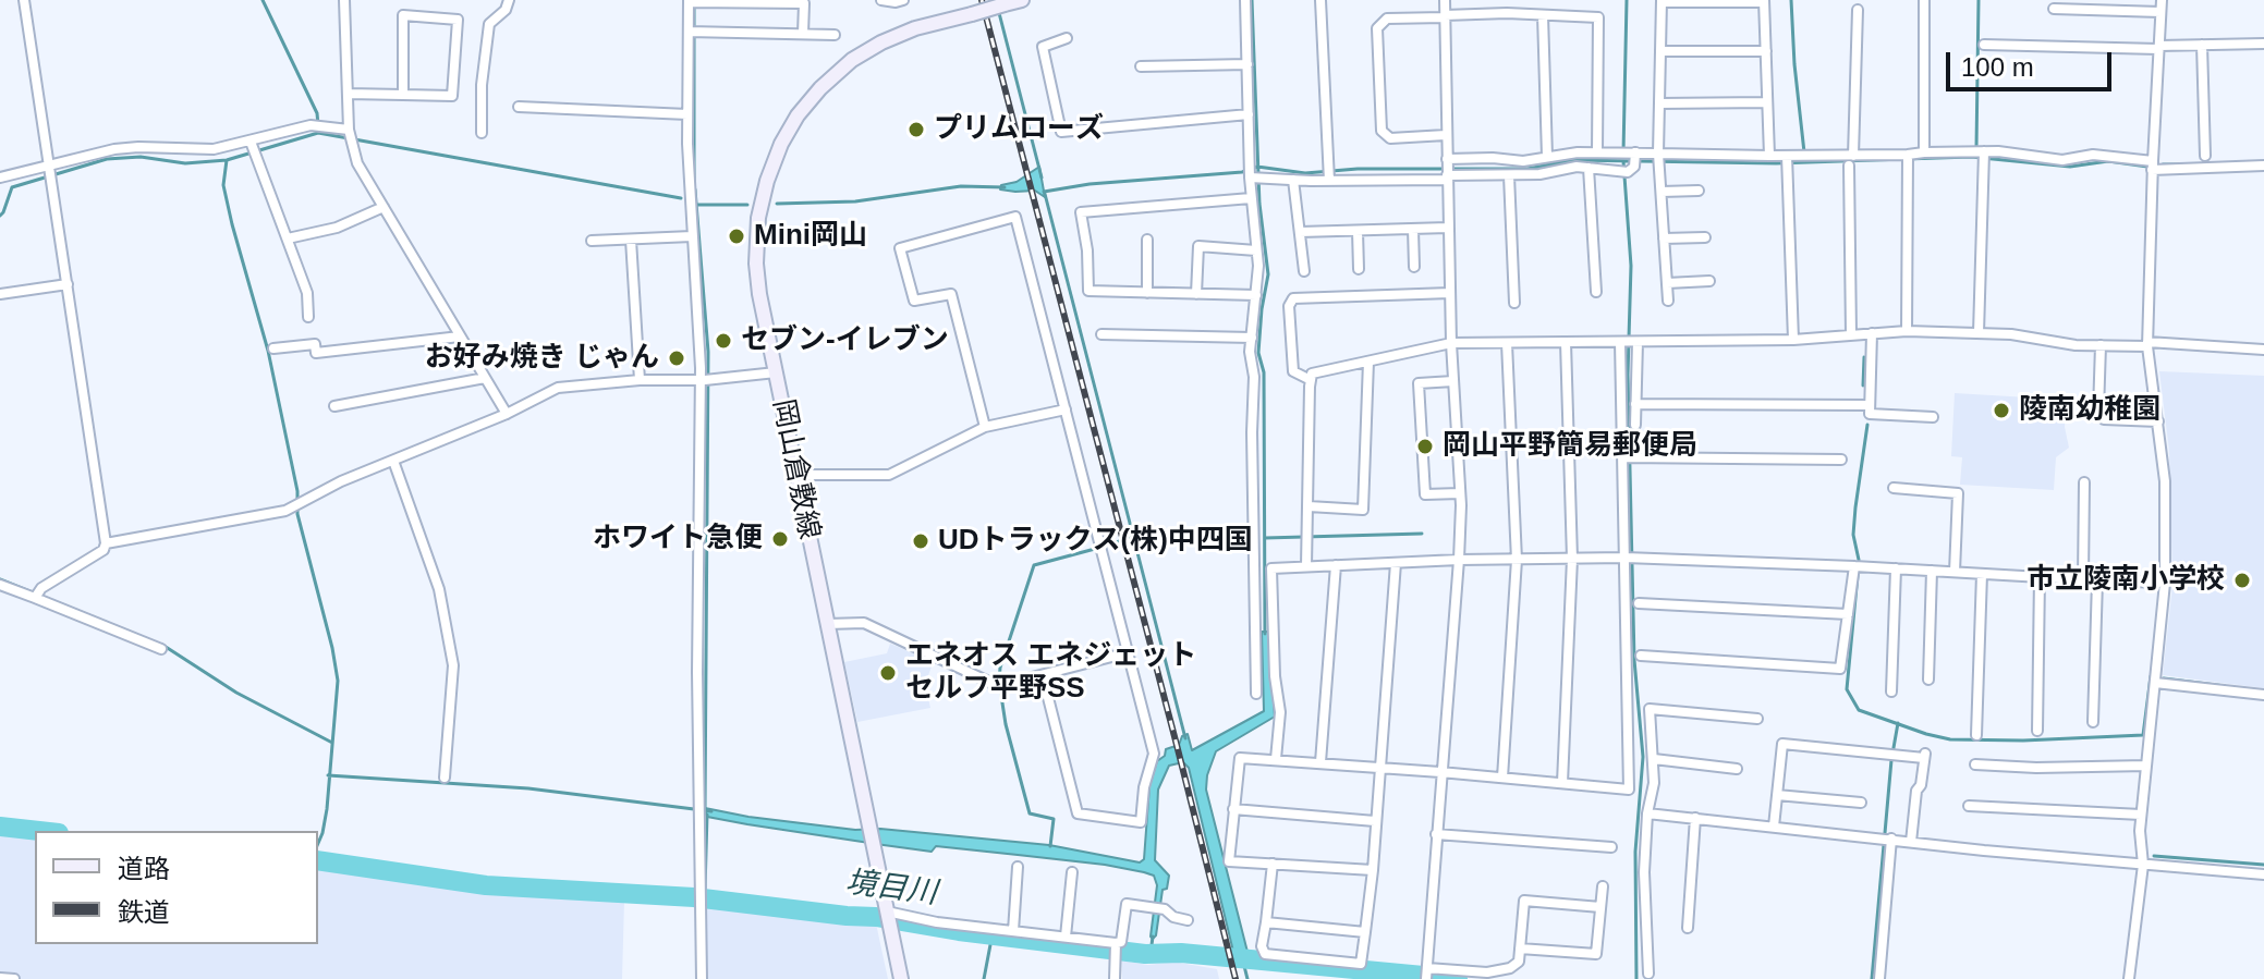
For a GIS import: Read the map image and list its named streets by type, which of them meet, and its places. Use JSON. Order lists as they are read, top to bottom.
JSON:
{
  "streets": {
    "main road": ["岡山倉敷線"]
  },
  "water": ["境目川"],
  "places": [
    "プリムローズ",
    "Mini岡山",
    "セブン-イレブン",
    "お好み焼き じゃん",
    "陵南幼稚園",
    "岡山平野簡易郵便局",
    "ホワイト急便",
    "UDトラックス(株)中四国",
    "市立陵南小学校",
    "エネオス エネジェット セルフ平野SS"
  ],
  "legend": ["道路", "鉄道"],
  "scale_bar": "100 m"
}
